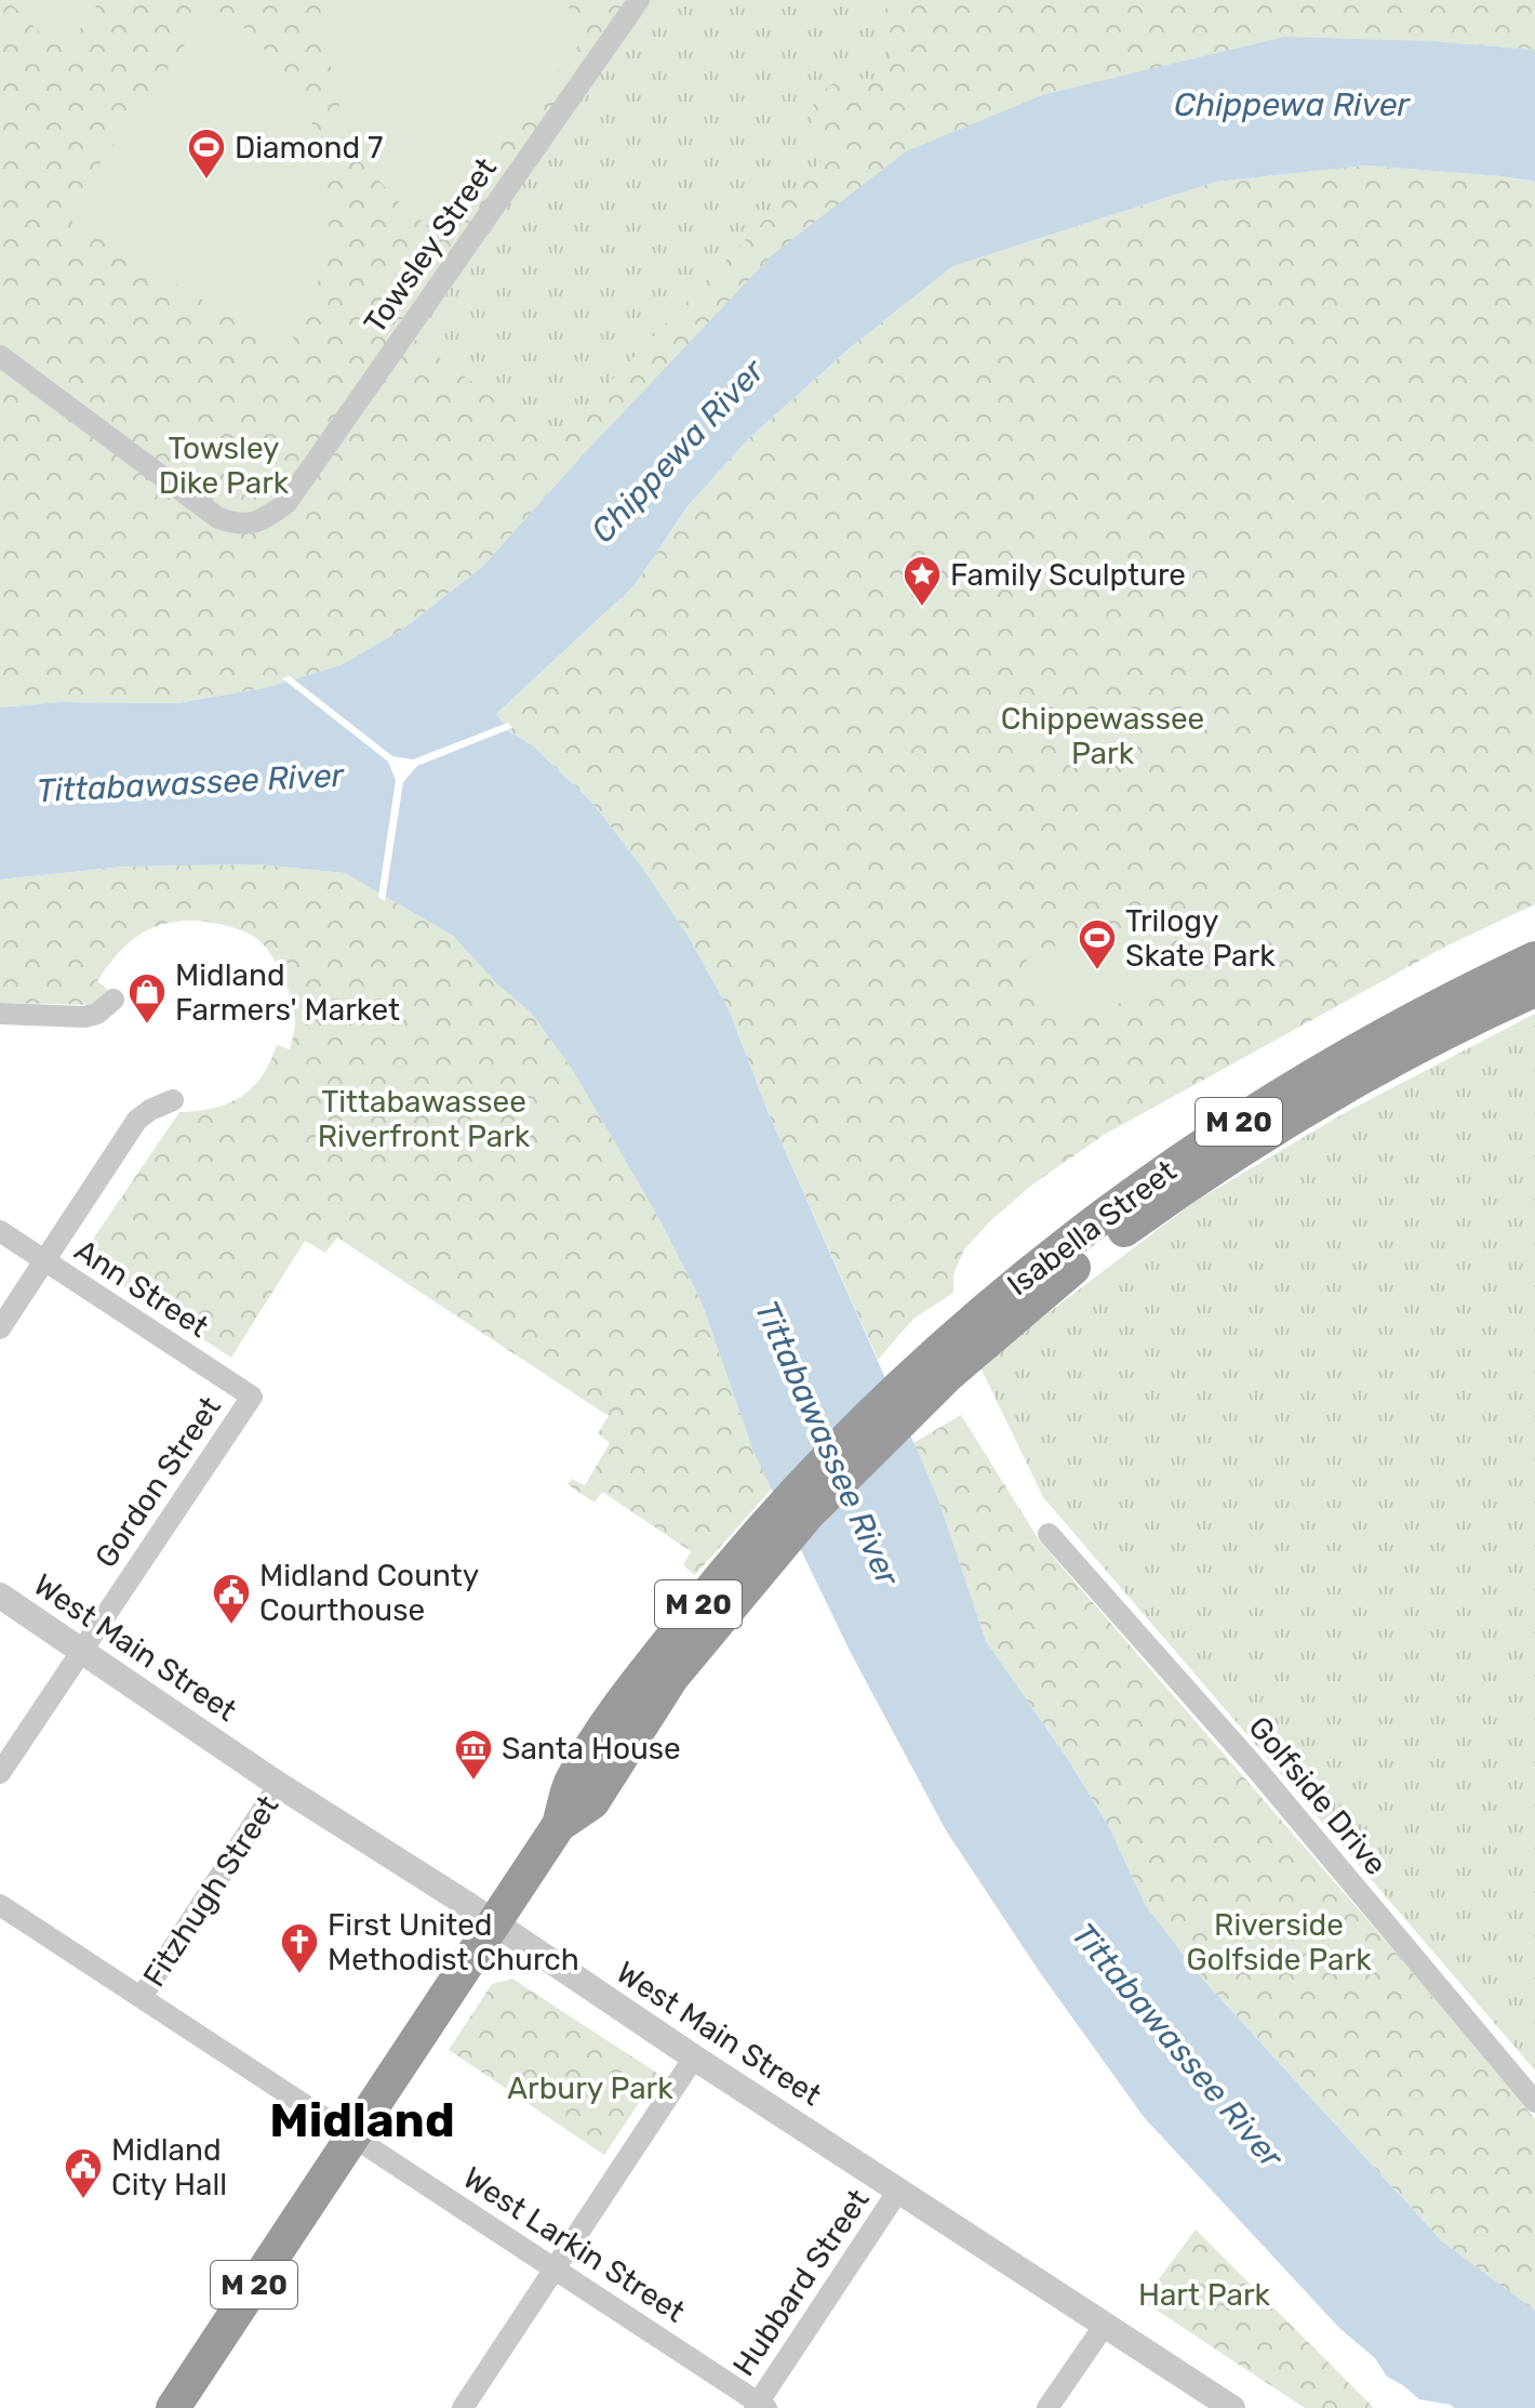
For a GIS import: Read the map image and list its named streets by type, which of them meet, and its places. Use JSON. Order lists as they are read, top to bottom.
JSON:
{
  "streets": {
    "highway": ["M 20", "Isabella Street"],
    "street": [
      "Towsley Street",
      "Ann Street",
      "Gordon Street",
      "West Main Street",
      "Golfside Drive",
      "Fitzhugh Street",
      "West Larkin Street",
      "Hubbard Street"
    ]
  },
  "crossings": [
    ["M 20", "Isabella Street"],
    ["M 20", "West Main Street"],
    ["M 20", "West Larkin Street"],
    ["Ann Street", "Gordon Street"],
    ["Gordon Street", "West Main Street"],
    ["West Main Street", "Fitzhugh Street"],
    ["West Main Street", "Hubbard Street"],
    ["Fitzhugh Street", "West Larkin Street"],
    ["West Larkin Street", "Hubbard Street"]
  ],
  "districts": ["Midland"],
  "water": ["Chippewa River", "Tittabawassee River"],
  "parks": [
    "Towsley Dike Park",
    "Chippewassee Park",
    "Tittabawassee Riverfront Park",
    "Riverside Golfside Park",
    "Arbury Park",
    "Hart Park"
  ],
  "places": {
    "sports": ["Diamond 7", "Trilogy Skate Park"],
    "place": ["Family Sculpture"],
    "shop": ["Midland Farmers' Market"],
    "public building": ["Midland County Courthouse", "Midland City Hall"],
    "museum": ["Santa House"],
    "church": ["First United Methodist Church"]
  }
}
